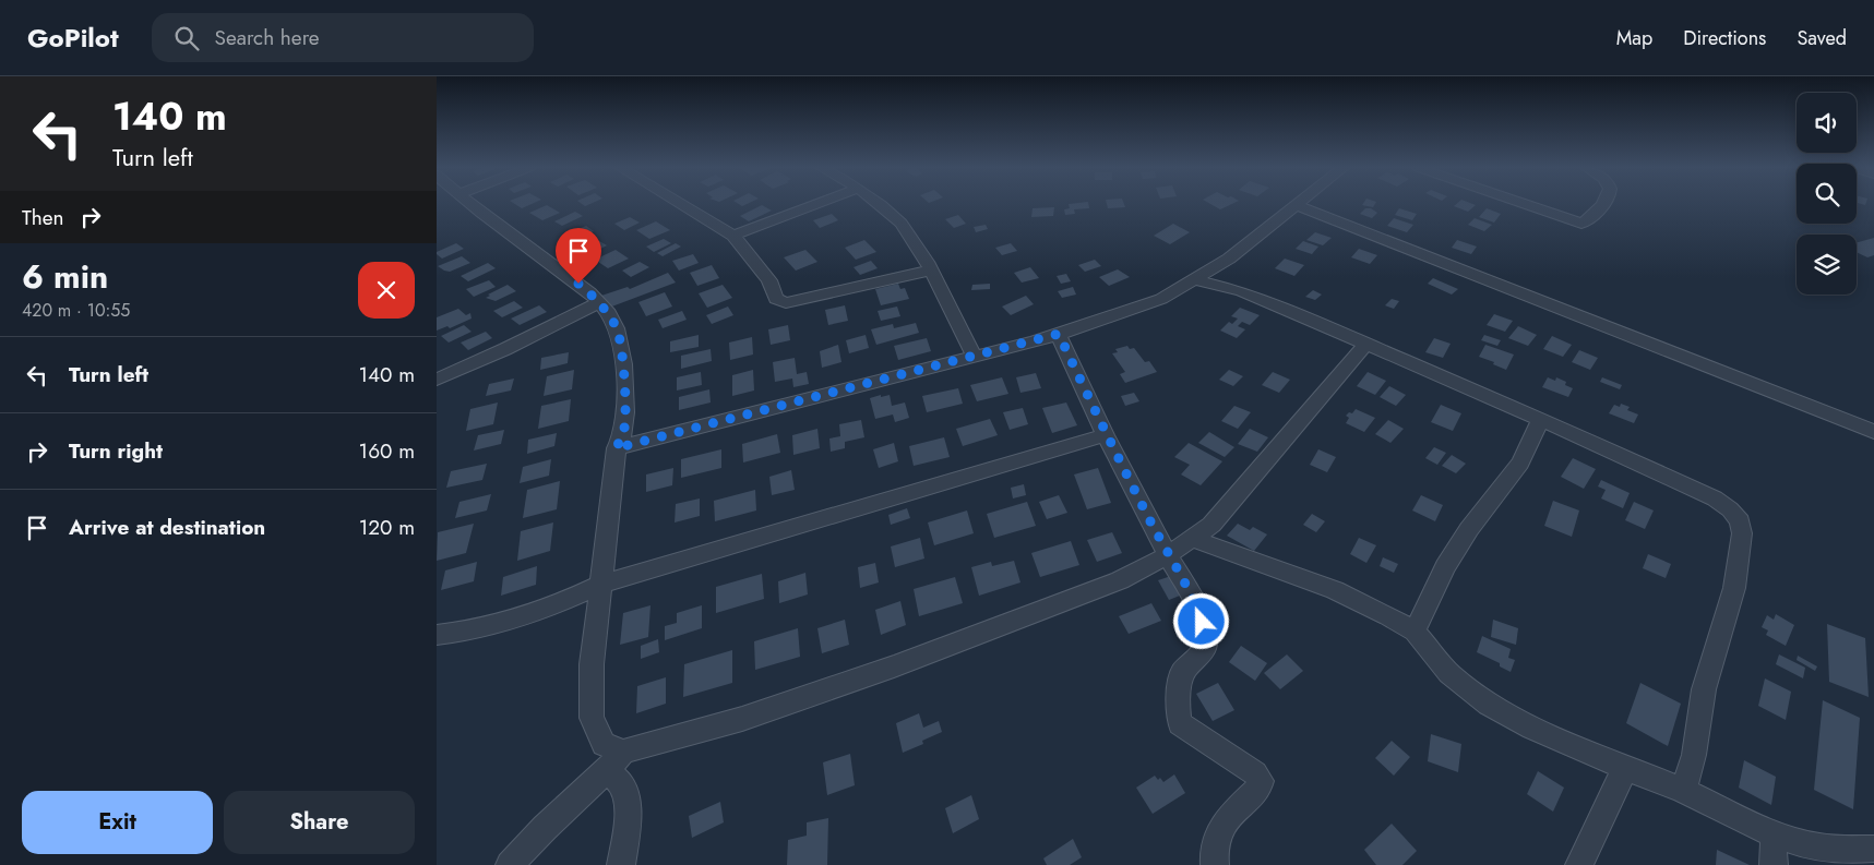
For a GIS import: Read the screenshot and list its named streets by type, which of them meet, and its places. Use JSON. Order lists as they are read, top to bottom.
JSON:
{
  "page": {
    "header": "GoPilot",
    "search": "Search here",
    "nav": ["Map", "Directions", "Saved"],
    "turn": ["140 m", "Turn left"],
    "then": "Then",
    "heading": ["6 min", "420 m · 10:55"],
    "list": [
      {
        "name": "Turn left",
        "value": "140 m"
      },
      {
        "name": "Turn right",
        "value": "160 m"
      },
      {
        "name": "Arrive at destination",
        "value": "120 m"
      }
    ],
    "buttons": ["Exit", "Share"]
  }
}
